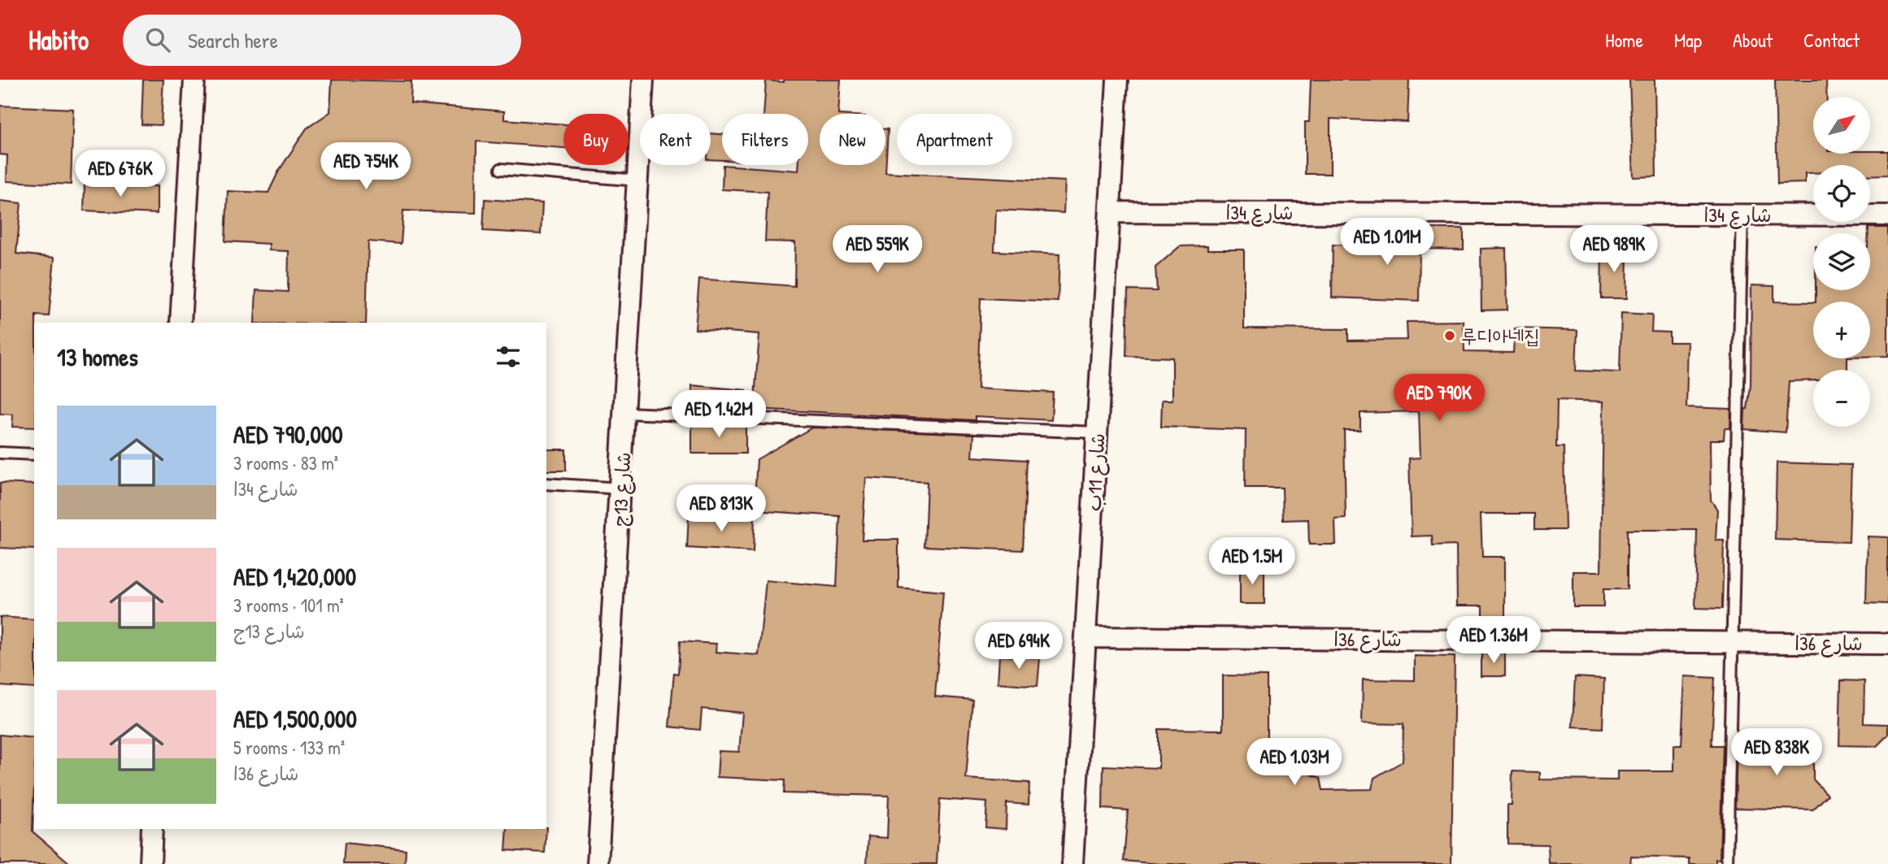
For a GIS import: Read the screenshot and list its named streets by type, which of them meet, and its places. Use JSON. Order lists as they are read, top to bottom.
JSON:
{
  "streets": {
    "street": [
      "شارع 34ا",
      "شارع 11ب",
      "شارع 13ج",
      "شارع 36ا"
    ]
  },
  "crossings": [
    ["شارع 34ا", "شارع 11ب"],
    ["شارع 11ب", "شارع 36ا"]
  ],
  "places": ["루디아네집"],
  "north": "top right",
  "page": {
    "header": "Habito",
    "search": "Search here",
    "nav": [
      "Home",
      "Map",
      "About",
      "Contact"
    ],
    "map_buttons": ["+", "−"],
    "chip": [
      "Buy",
      "Rent",
      "Filters",
      "New",
      "Apartment"
    ],
    "price": [
      "AED 754K",
      "AED 676K",
      "AED 1.01M",
      "AED 559K",
      "AED 989K",
      "AED 790K",
      "AED 1.42M",
      "AED 813K",
      "AED 1.5M",
      "AED 1.36M",
      "AED 694K",
      "AED 838K",
      "AED 1.03M"
    ],
    "heading": "13 homes",
    "list": [
      {
        "name": "AED 790,000",
        "note": "3 rooms · 83 m² · شارع 34ا"
      },
      {
        "name": "AED 1,420,000",
        "note": "3 rooms · 101 m² · شارع 13ج"
      },
      {
        "name": "AED 1,500,000",
        "note": "5 rooms · 133 m² · شارع 36ا"
      }
    ]
  }
}
